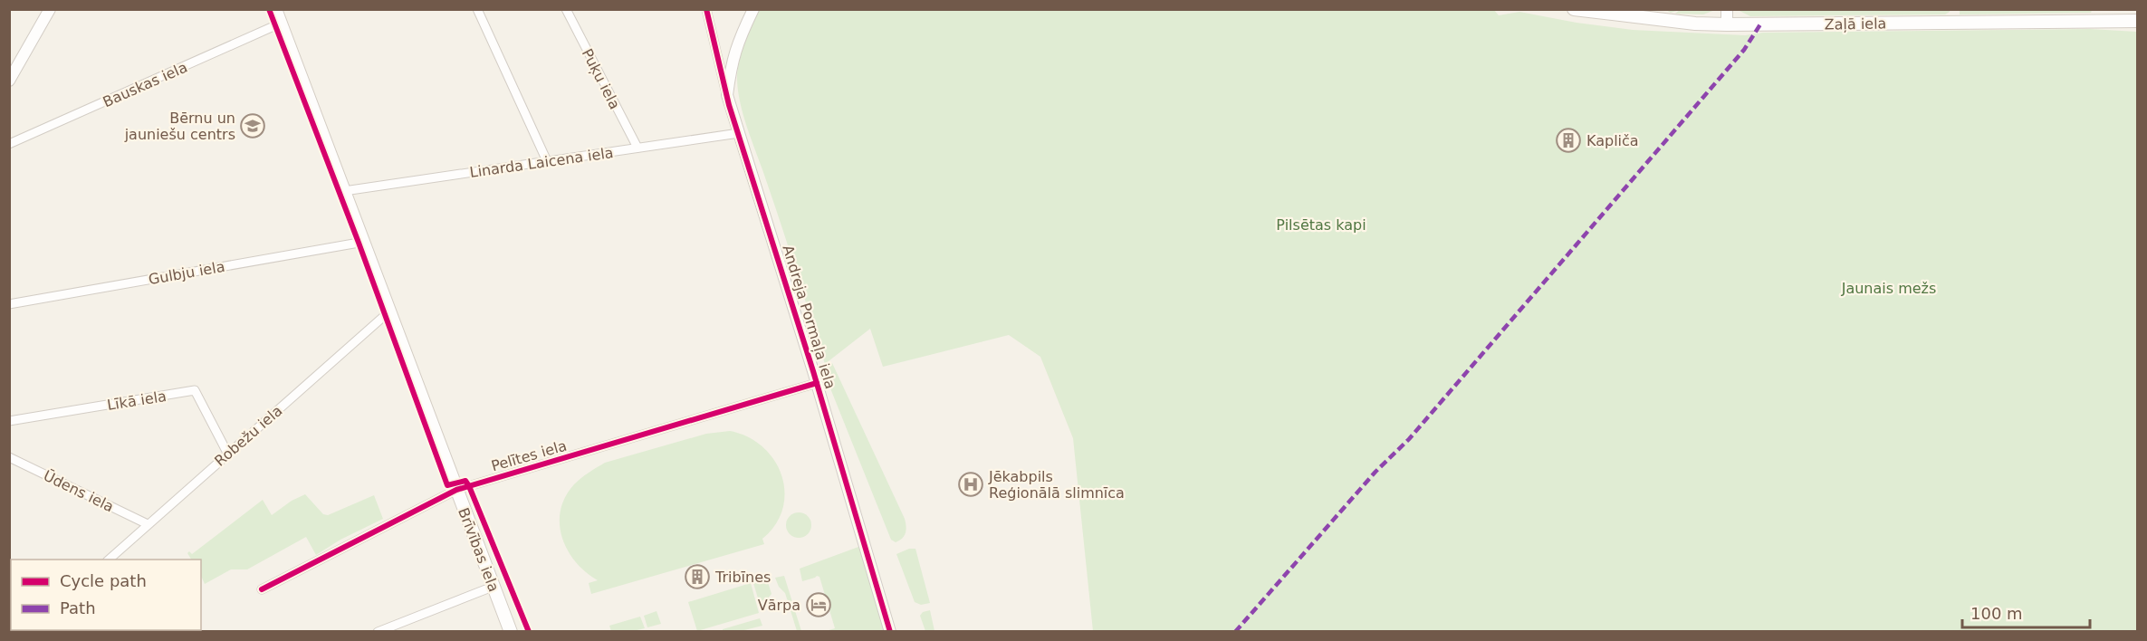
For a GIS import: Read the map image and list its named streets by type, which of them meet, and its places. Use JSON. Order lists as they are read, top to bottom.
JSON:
{
  "streets": {
    "main road": ["Zaļā iela", "Brīvības iela"],
    "street": [
      "Puķu iela",
      "Bauskas iela",
      "Linarda Laicena iela",
      "Gulbju iela",
      "Andreja Pormaļa iela",
      "Līkā iela",
      "Robežu iela",
      "Pelītes iela",
      "Ūdens iela"
    ]
  },
  "crossings": [
    ["Puķu iela", "Linarda Laicena iela"],
    ["Bauskas iela", "Brīvības iela"],
    ["Linarda Laicena iela", "Andreja Pormaļa iela"],
    ["Linarda Laicena iela", "Brīvības iela"],
    ["Gulbju iela", "Brīvības iela"],
    ["Andreja Pormaļa iela", "Pelītes iela"],
    ["Līkā iela", "Robežu iela"],
    ["Robežu iela", "Ūdens iela"],
    ["Robežu iela", "Brīvības iela"],
    ["Pelītes iela", "Brīvības iela"]
  ],
  "parks": ["Pilsētas kapi", "Jaunais mežs"],
  "places": {
    "school or university": ["Bērnu un jauniešu centrs"],
    "building": ["Kapliča", "Tribīnes"],
    "hospital": ["Jēkabpils Reģionālā slimnīca"],
    "hotel": ["Vārpa"]
  },
  "legend": ["Cycle path", "Path"],
  "scale_bar": "100 m"
}
